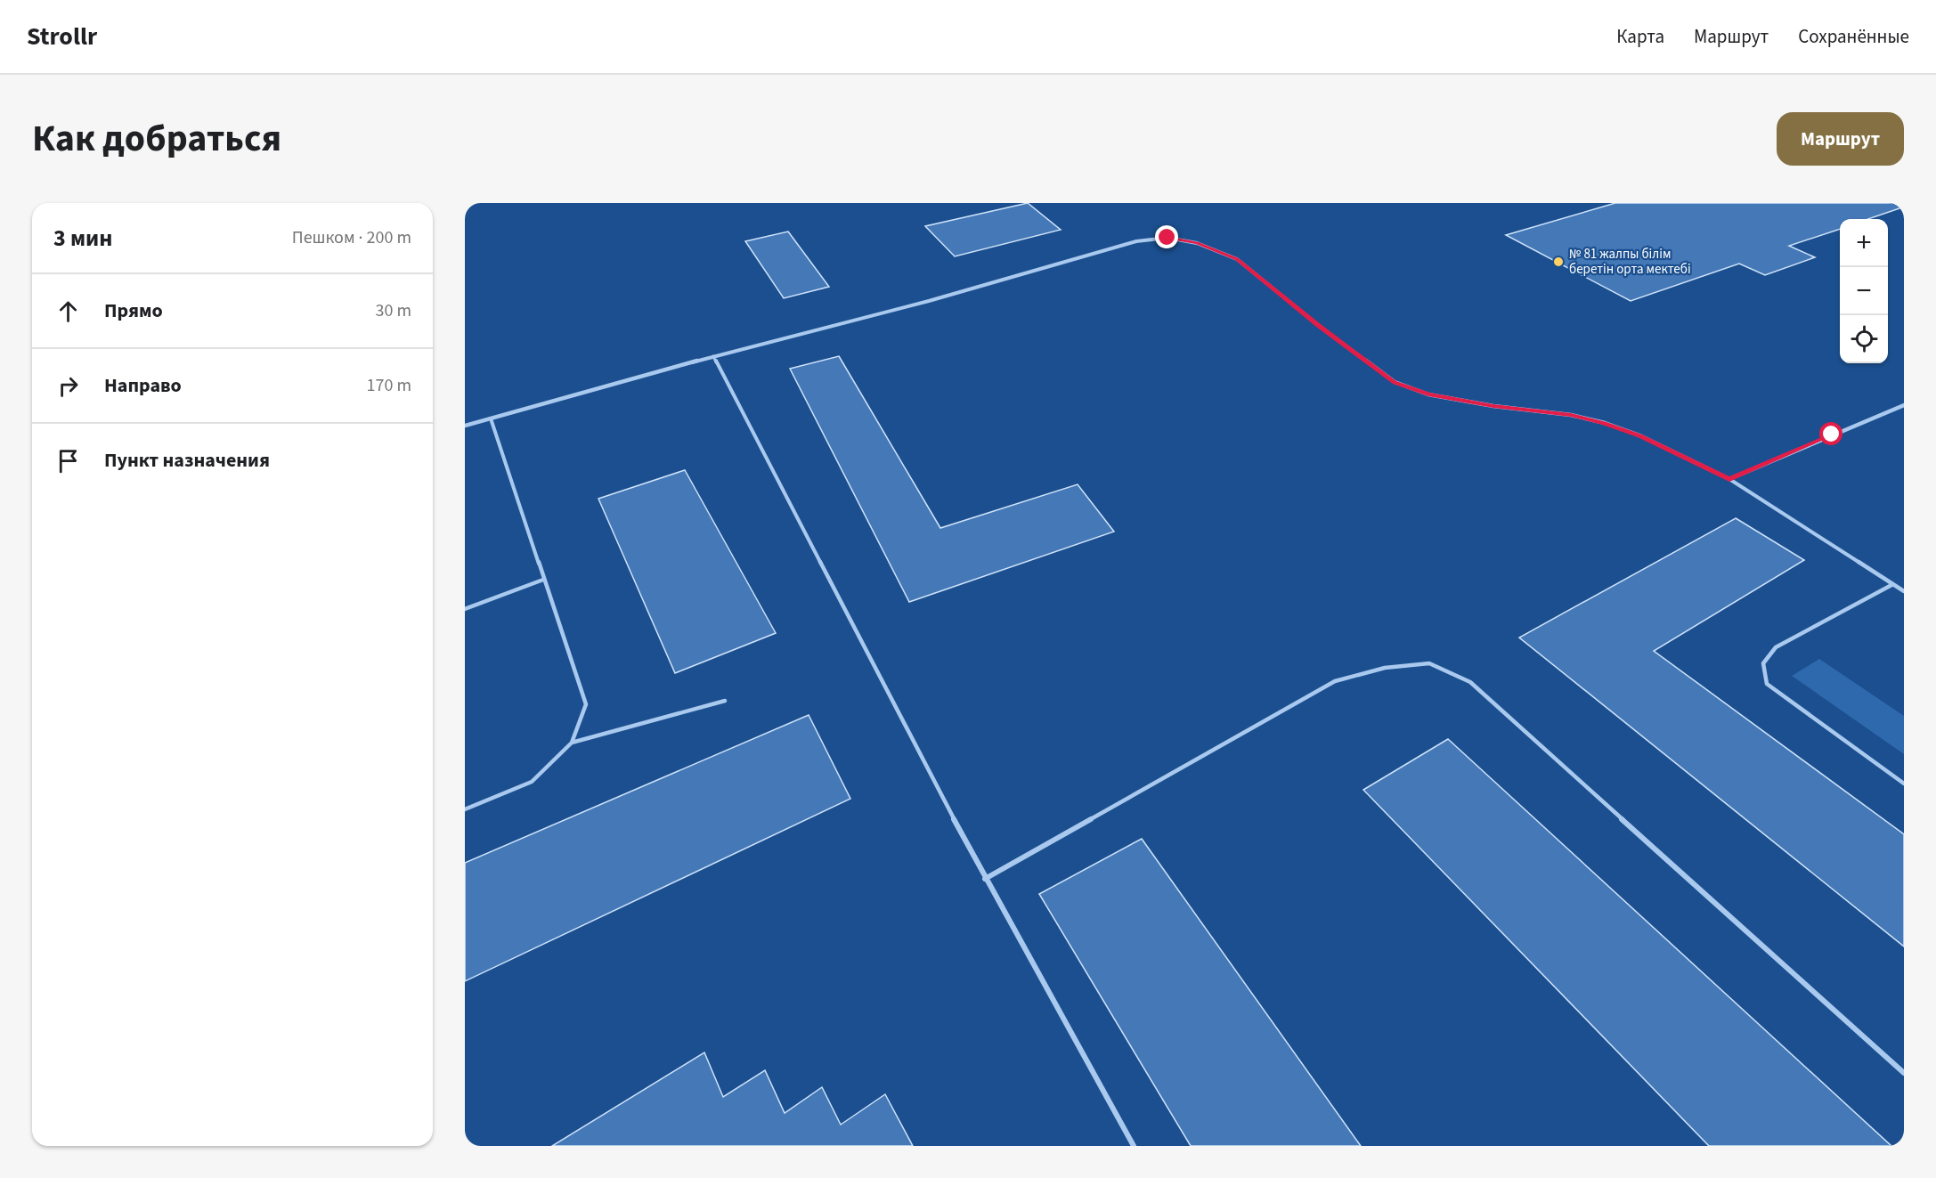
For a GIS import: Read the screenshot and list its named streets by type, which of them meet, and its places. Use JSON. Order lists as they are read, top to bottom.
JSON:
{
  "places": ["№ 81 жалпы білім беретін орта мектебі"],
  "page": {
    "header": "Strollr",
    "nav": ["Карта", "Маршрут", "Сохранённые"],
    "title": "Как добраться",
    "buttons": "Маршрут",
    "heading": ["3 мин", "Пешком · 200 m"],
    "map_buttons": ["+", "−"],
    "list": [
      ["Прямо", "30 m"],
      ["Направо", "170 m"],
      "Пункт назначения"
    ]
  }
}
